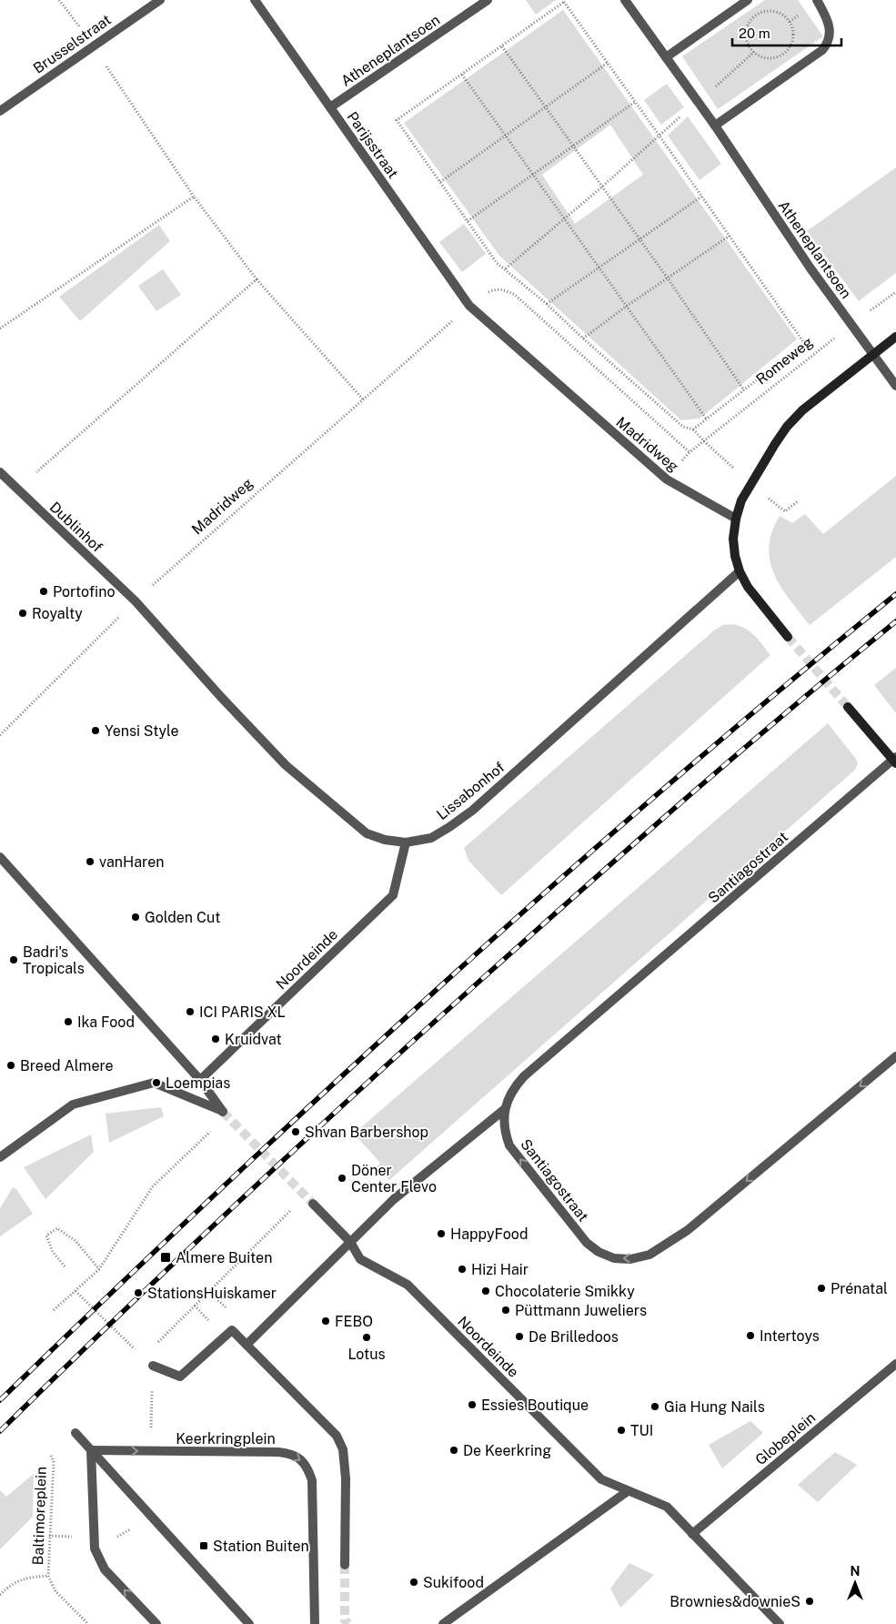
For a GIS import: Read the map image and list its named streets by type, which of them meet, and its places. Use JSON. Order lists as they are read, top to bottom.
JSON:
{
  "streets": {
    "street": [
      "Brusselstraat",
      "Atheneplantsoen",
      "Parijsstraat",
      "Madridweg",
      "Dublinhof",
      "Lissabonhof",
      "Santiagostraat",
      "Noordeinde",
      "Keerkringplein",
      "Globeplein"
    ],
    "path": ["Romeweg", "Baltimoreplein"]
  },
  "crossings": [
    ["Atheneplantsoen", "Parijsstraat"],
    ["Atheneplantsoen", "Romeweg"],
    ["Parijsstraat", "Madridweg"],
    ["Romeweg", "Madridweg"],
    ["Madridweg", "Dublinhof"],
    ["Madridweg", "Lissabonhof"],
    ["Dublinhof", "Lissabonhof"],
    ["Lissabonhof", "Noordeinde"]
  ],
  "places": {
    "other": [
      "Portofino",
      "Royalty",
      "Yensi Style",
      "vanHaren",
      "Golden Cut",
      "Badri's Tropicals",
      "ICI PARIS XL",
      "Ika Food",
      "Kruidvat",
      "Breed Almere",
      "Loempias",
      "Shvan Barbershop",
      "Döner Center Flevo",
      "HappyFood",
      "Hizi Hair",
      "Prénatal",
      "Chocolaterie Smikky",
      "StationsHuiskamer",
      "Püttmann Juweliers",
      "FEBO",
      "Intertoys",
      "De Brilledoos",
      "Lotus",
      "Essies Boutique",
      "Gia Hung Nails",
      "TUI",
      "De Keerkring",
      "Sukifood",
      "Brownies&downieS"
    ],
    "transit": ["Almere Buiten", "Station Buiten"]
  },
  "scale_bar": "20 m",
  "north": "top"
}
